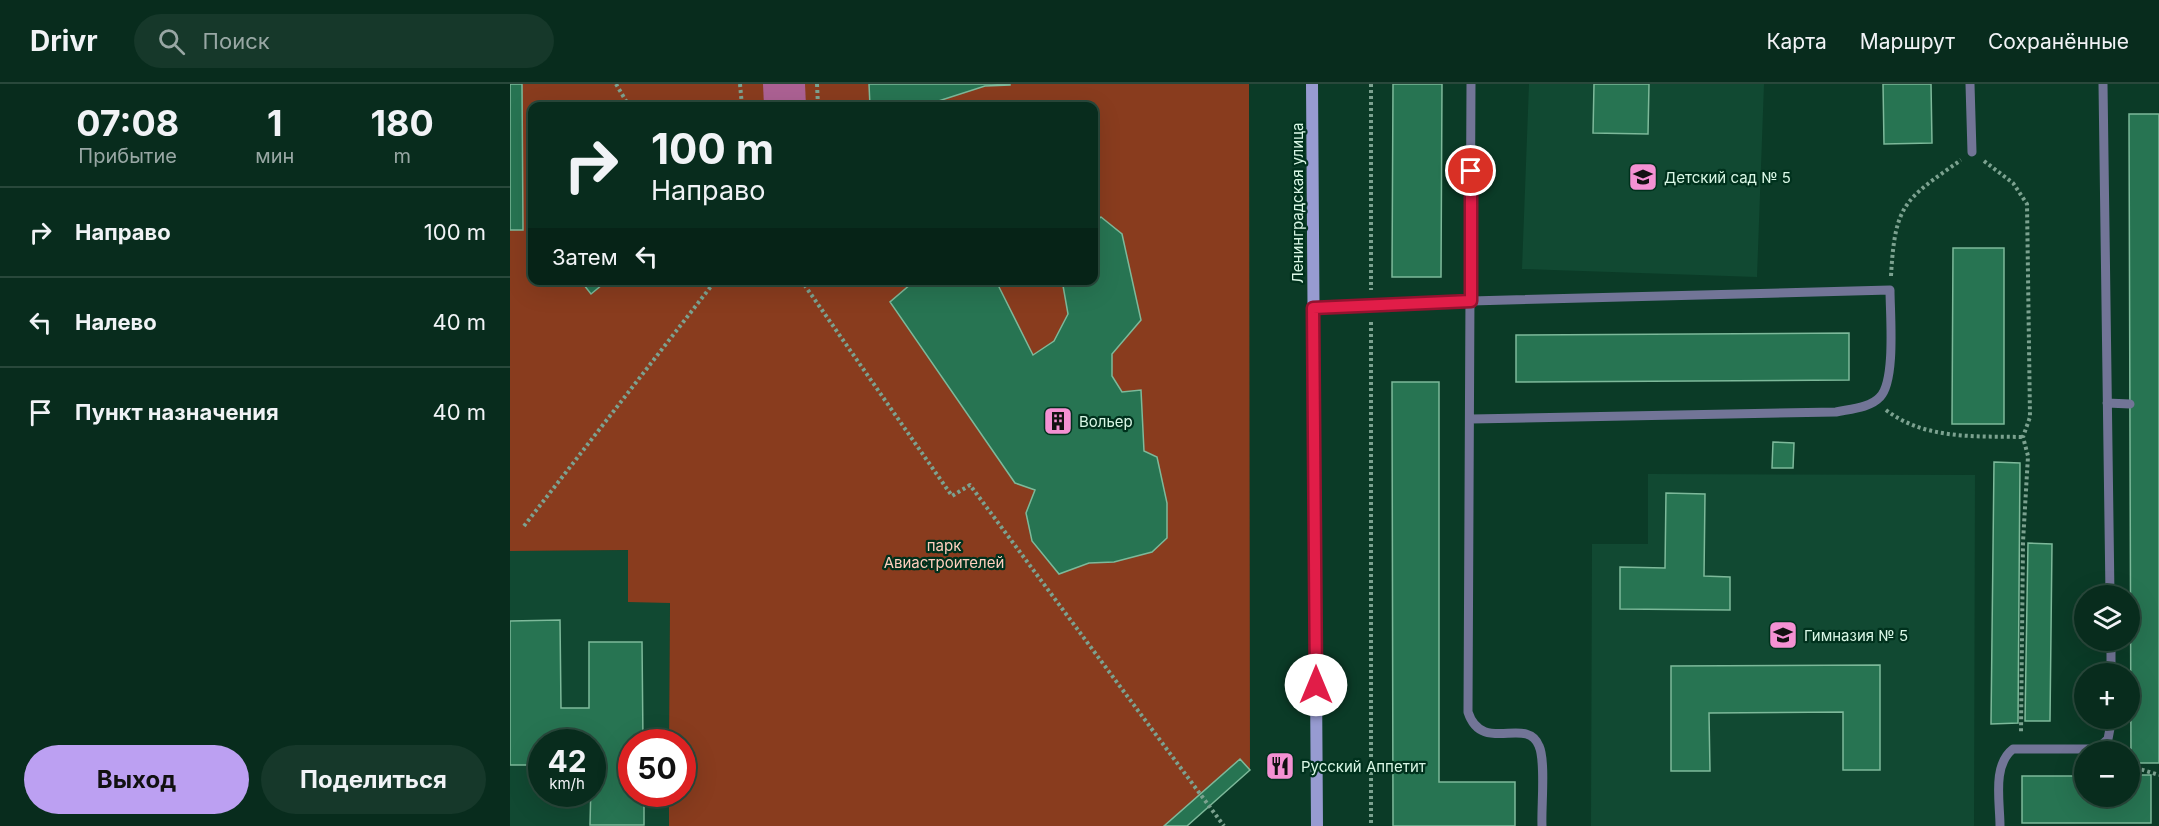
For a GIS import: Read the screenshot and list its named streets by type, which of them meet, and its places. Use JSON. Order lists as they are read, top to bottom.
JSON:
{
  "streets": {
    "main road": ["Ленинградская улица"]
  },
  "parks": ["парк Авиастроителей"],
  "places": {
    "school or university": ["Детский сад № 5", "Гимназия № 5"],
    "building": ["Вольер"],
    "restaurant": ["Русский Аппетит"]
  },
  "page": {
    "header": "Drivr",
    "search": "Поиск",
    "nav": ["Карта", "Маршрут", "Сохранённые"],
    "eta": [
      "07:08",
      "Прибытие",
      "1",
      "мин",
      "180",
      "m"
    ],
    "turn": ["100 m", "Направо"],
    "list": [
      {
        "name": "Направо",
        "value": "100 m"
      },
      {
        "name": "Налево",
        "value": "40 m"
      },
      {
        "name": "Пункт назначения",
        "value": "40 m"
      }
    ],
    "then": "Затем",
    "map_buttons": ["+", "−"],
    "speed": "42 km/h",
    "limit": "50",
    "buttons": ["Выход", "Поделиться"]
  }
}
